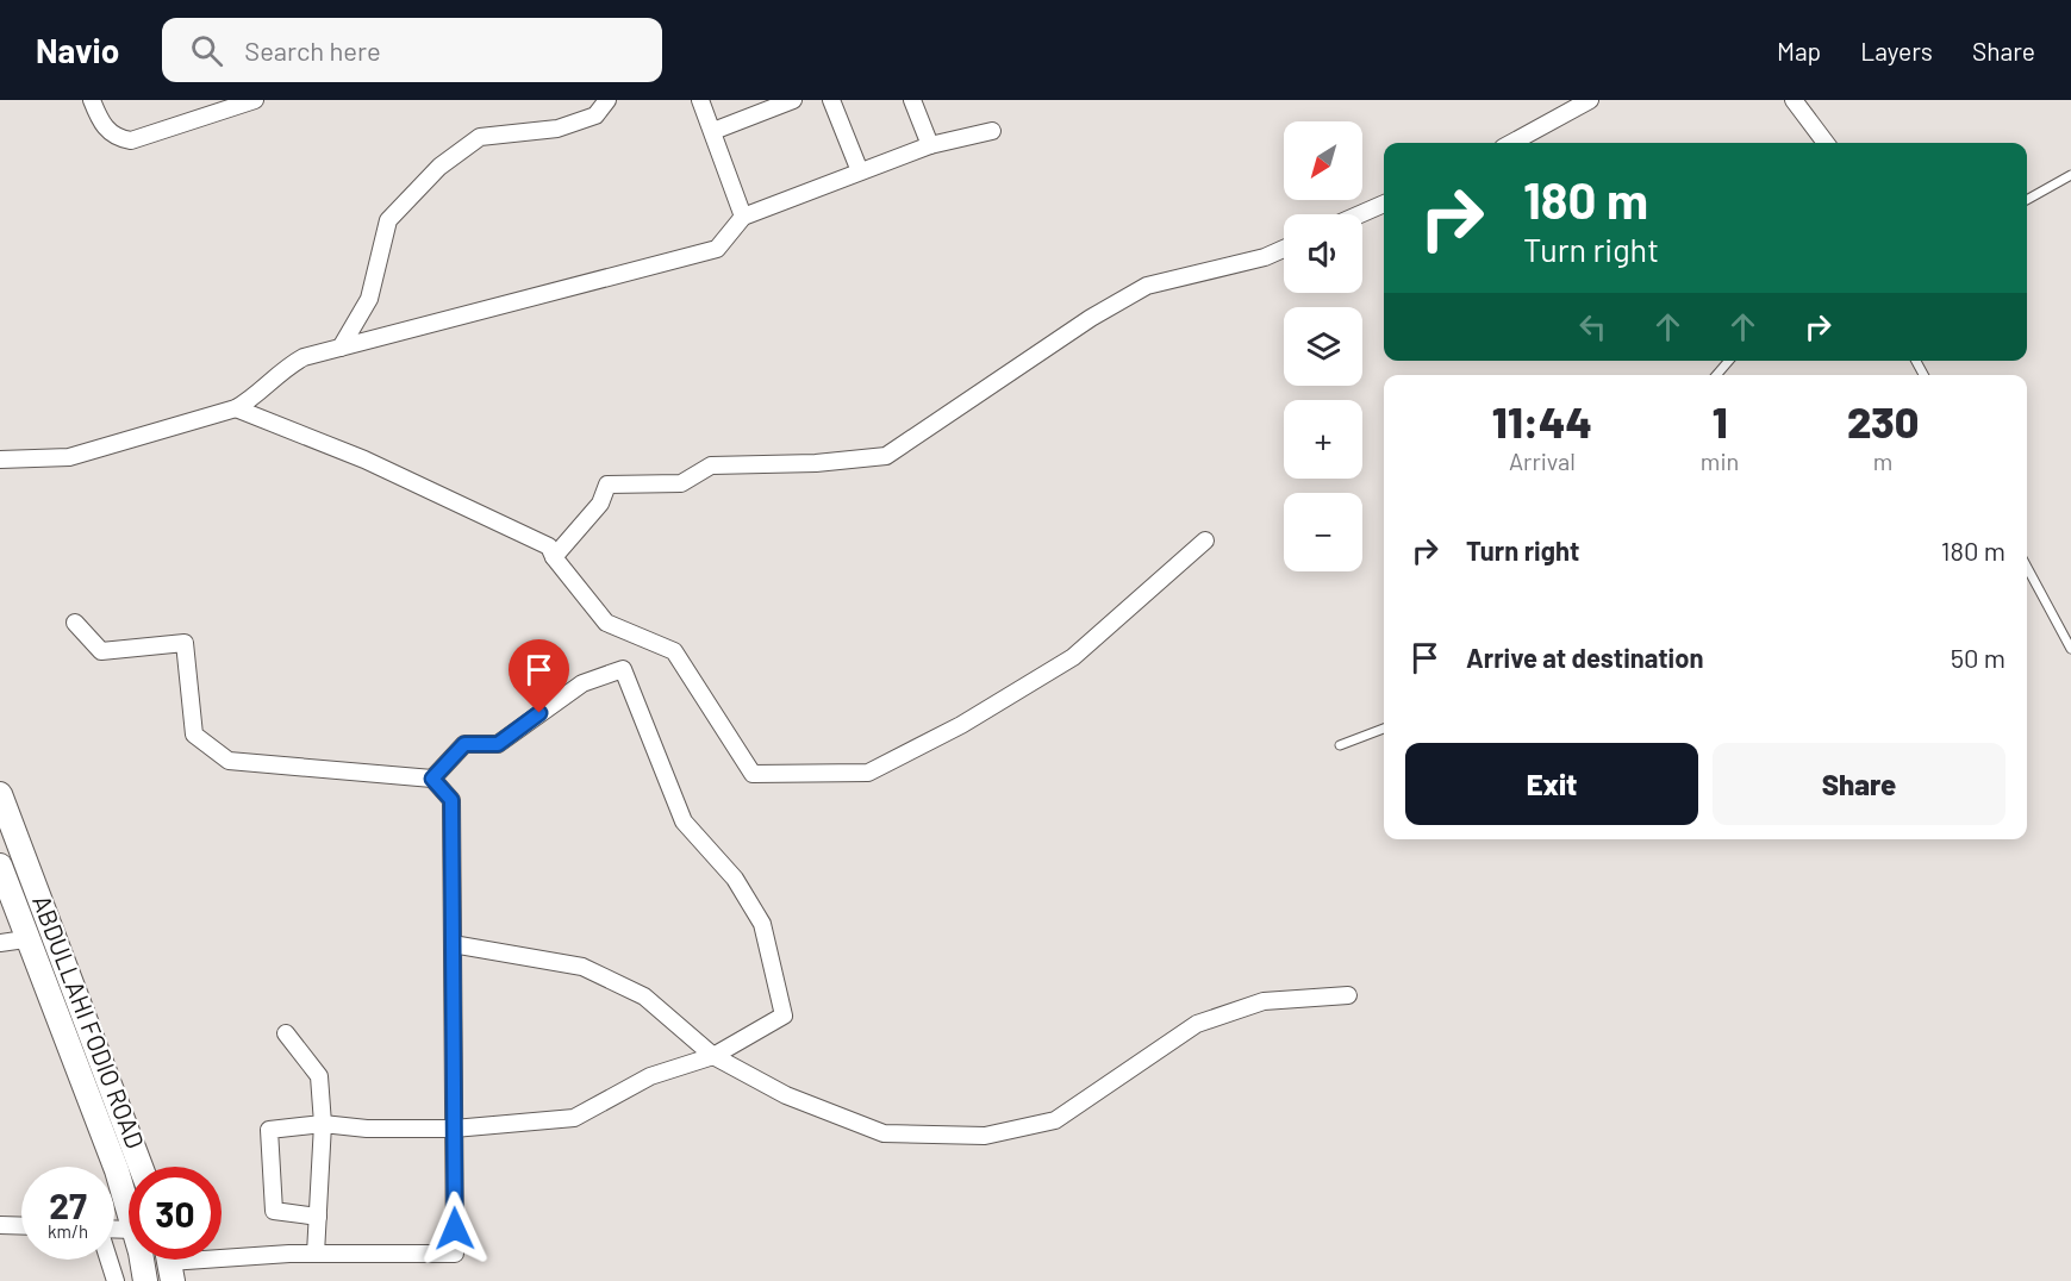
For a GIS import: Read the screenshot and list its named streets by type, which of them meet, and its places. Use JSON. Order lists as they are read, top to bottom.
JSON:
{
  "streets": {
    "main road": ["ABDULLAHI FODIO ROAD"]
  },
  "north": "bottom left",
  "page": {
    "header": "Navio",
    "search": "Search here",
    "nav": ["Map", "Layers", "Share"],
    "map_buttons": ["+", "−"],
    "turn": ["180 m", "Turn right"],
    "eta": [
      "11:44",
      "Arrival",
      "1",
      "min",
      "230",
      "m"
    ],
    "list": [
      {
        "name": "Turn right",
        "value": "180 m"
      },
      {
        "name": "Arrive at destination",
        "value": "50 m"
      }
    ],
    "buttons": ["Exit", "Share"],
    "speed": "27 km/h",
    "limit": "30"
  }
}
